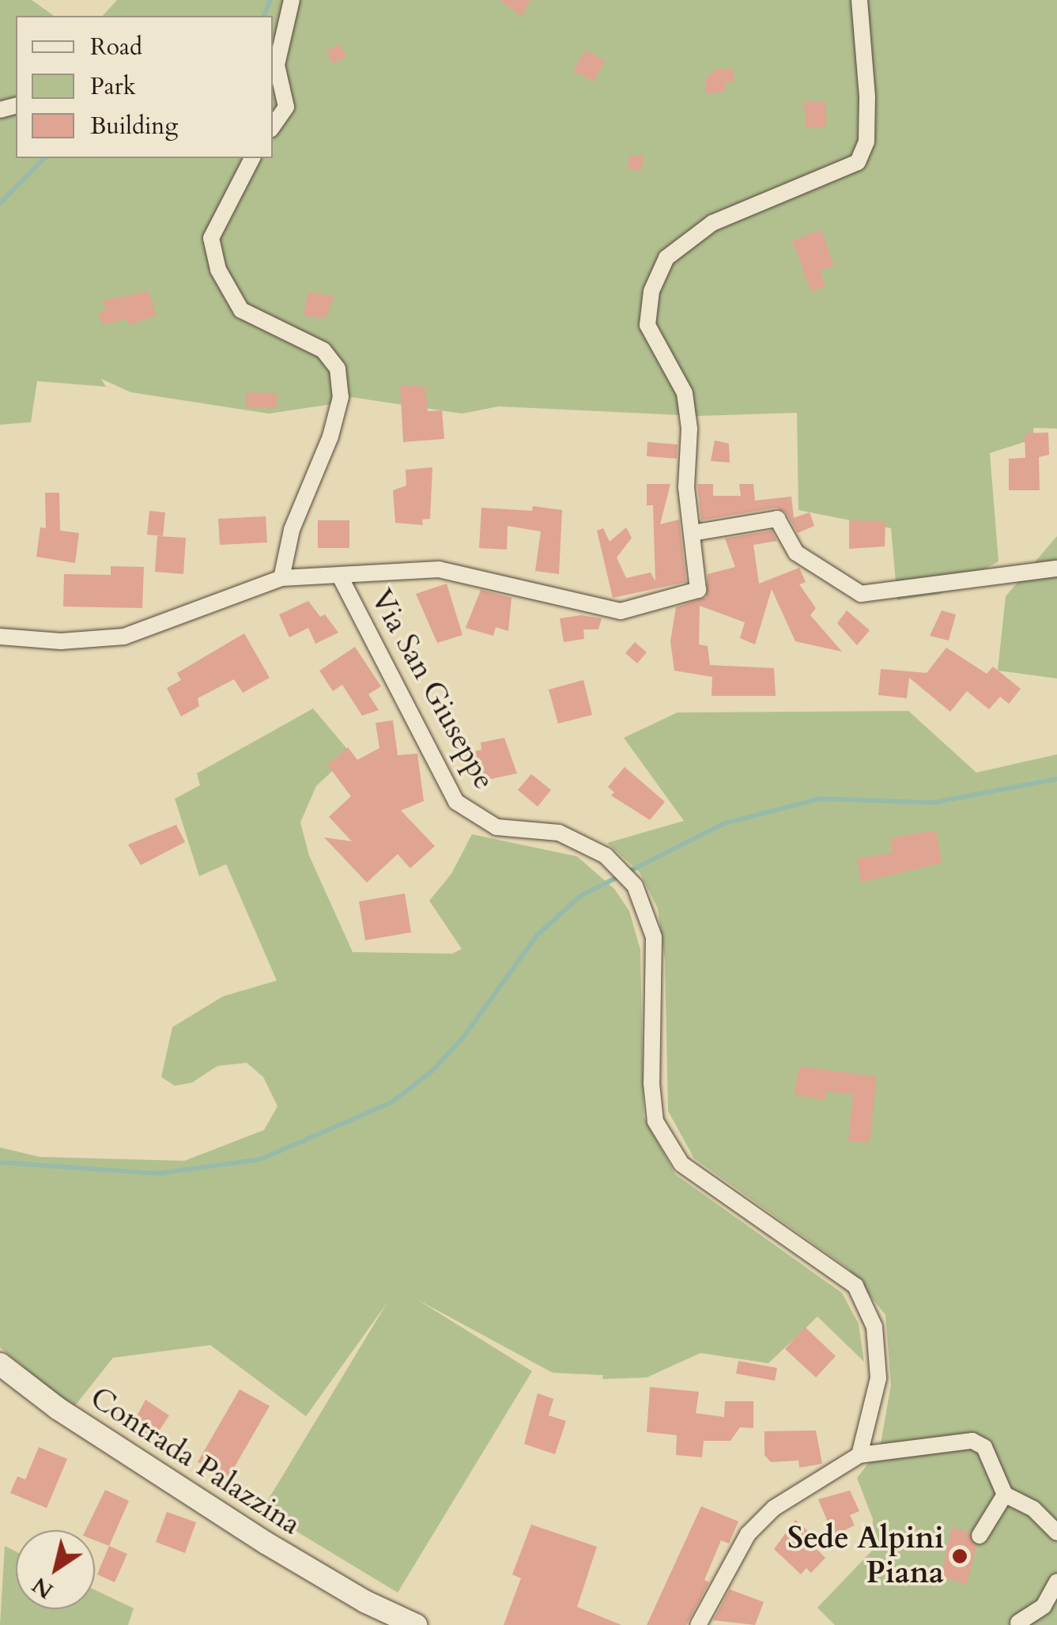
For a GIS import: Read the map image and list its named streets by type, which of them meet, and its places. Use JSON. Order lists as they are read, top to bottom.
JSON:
{
  "streets": {
    "street": ["Via San Giuseppe", "Contrada Palazzina"]
  },
  "places": ["Sede Alpini Piana"],
  "legend": ["Road", "Park", "Building"],
  "north": "bottom left"
}
